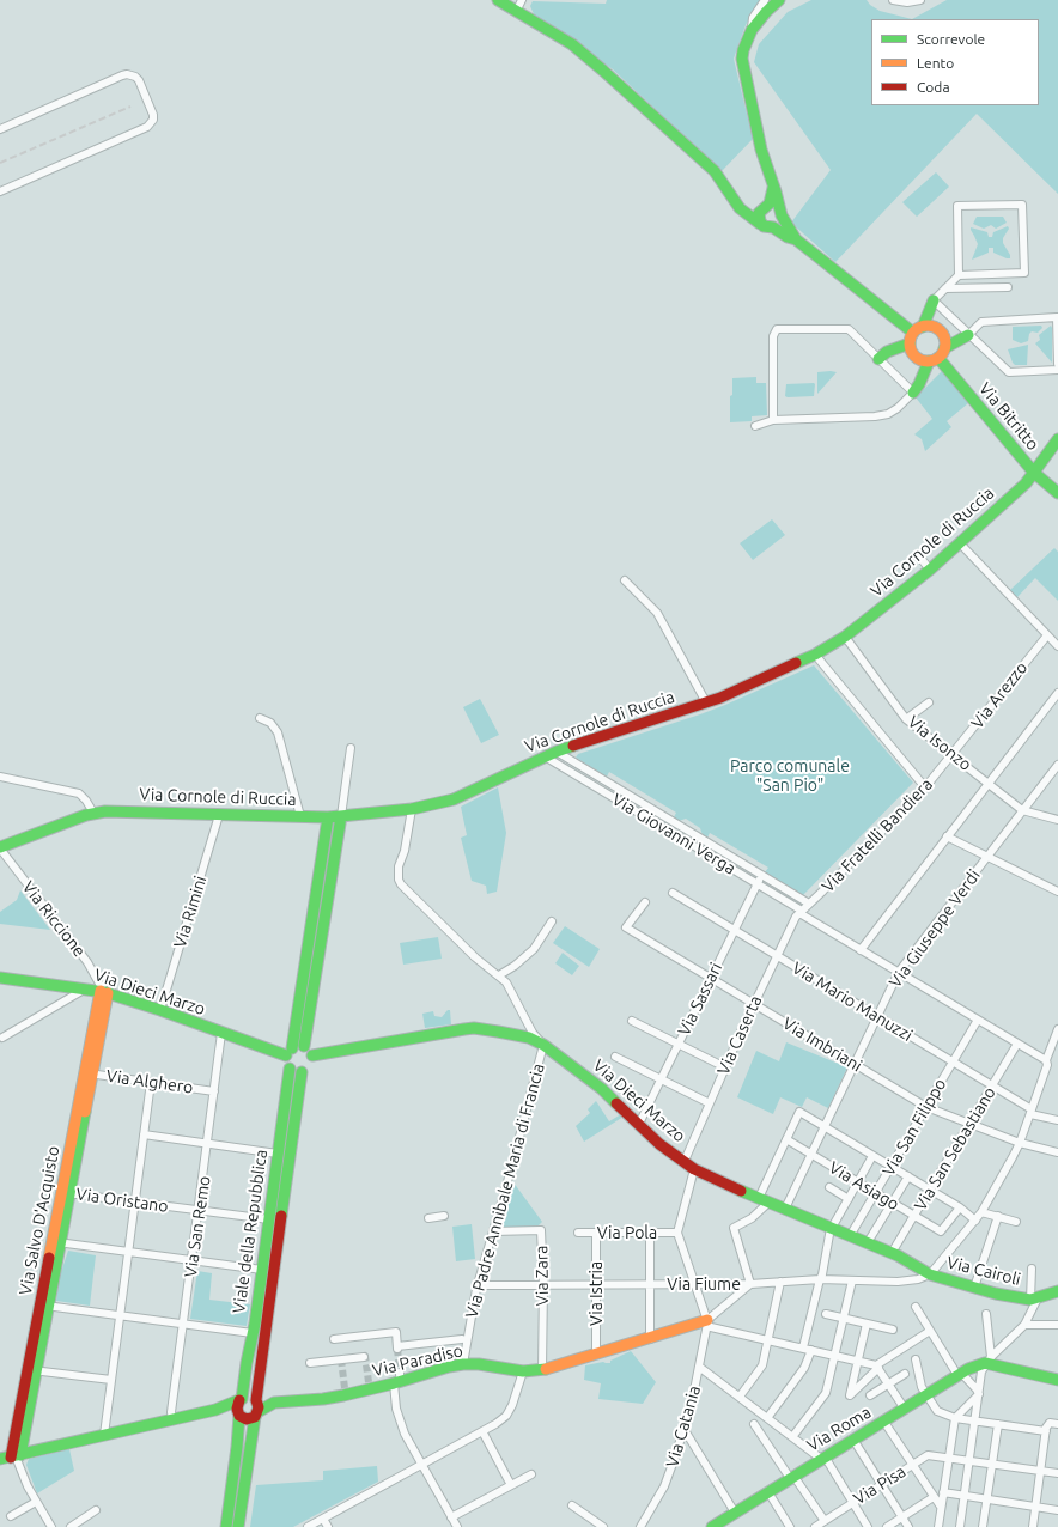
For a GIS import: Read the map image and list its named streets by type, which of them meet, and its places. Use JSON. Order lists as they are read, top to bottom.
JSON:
{
  "streets": {
    "main road": [
      "Via Bitritto",
      "Via Cornole di Ruccia",
      "Via Dieci Marzo",
      "Via Salvo D'Acquisto",
      "Viale della Repubblica",
      "Via Cairoli",
      "Via Paradiso",
      "Via Roma"
    ],
    "street": [
      "Via Arezzo",
      "Via Isonzo",
      "Via Giovanni Verga",
      "Via Fratelli Bandiera",
      "Via Rimini",
      "Via Riccione",
      "Via Giuseppe Verdi",
      "Via Sassari",
      "Via Mario Manuzzi",
      "Via Caserta",
      "Via Imbriani",
      "Via Alghero",
      "Via San Filippo",
      "Via San Sebastiano",
      "Via Asiago",
      "Via Padre Annibale Maria di Francia",
      "Via Oristano",
      "Via San Remo",
      "Via Pola",
      "Via Zara",
      "Via Fiume",
      "Via Istria",
      "Via Catania",
      "Via Pisa"
    ]
  },
  "crossings": [
    ["Via Bitritto", "Via Cornole di Ruccia"],
    ["Via Cornole di Ruccia", "Via Isonzo"],
    ["Via Cornole di Ruccia", "Via Giovanni Verga"],
    ["Via Cornole di Ruccia", "Via Rimini"],
    ["Via Cornole di Ruccia", "Via Riccione"],
    ["Via Arezzo", "Via Isonzo"],
    ["Via Arezzo", "Via Fratelli Bandiera"],
    ["Via Isonzo", "Via Fratelli Bandiera"],
    ["Via Isonzo", "Via Giuseppe Verdi"],
    ["Via Giovanni Verga", "Via Fratelli Bandiera"],
    ["Via Giovanni Verga", "Via Giuseppe Verdi"],
    ["Via Giovanni Verga", "Via Sassari"],
    ["Via Giovanni Verga", "Via Caserta"],
    ["Via Giovanni Verga", "Via San Filippo"],
    ["Via Giovanni Verga", "Via San Sebastiano"],
    ["Via Fratelli Bandiera", "Via Caserta"],
    ["Via Rimini", "Via Dieci Marzo"],
    ["Via Riccione", "Via Dieci Marzo"],
    ["Via Riccione", "Via Salvo D'Acquisto"],
    ["Via Giuseppe Verdi", "Via Dieci Marzo"],
    ["Via Giuseppe Verdi", "Via Mario Manuzzi"],
    ["Via Giuseppe Verdi", "Via Imbriani"],
    ["Via Giuseppe Verdi", "Via Asiago"],
    ["Via Dieci Marzo", "Via Sassari"],
    ["Via Dieci Marzo", "Via Caserta"],
    ["Via Dieci Marzo", "Via San Filippo"],
    ["Via Dieci Marzo", "Via San Sebastiano"],
    ["Via Dieci Marzo", "Via Padre Annibale Maria di Francia"],
    ["Via Dieci Marzo", "Via Salvo D'Acquisto"],
    ["Via Dieci Marzo", "Via San Remo"],
    ["Via Dieci Marzo", "Viale della Repubblica"],
    ["Via Dieci Marzo", "Via Cairoli"],
    ["Via Dieci Marzo", "Via Fiume"],
    ["Via Sassari", "Via Mario Manuzzi"],
    ["Via Sassari", "Via Imbriani"],
    ["Via Mario Manuzzi", "Via Caserta"],
    ["Via Mario Manuzzi", "Via San Filippo"],
    ["Via Mario Manuzzi", "Via San Sebastiano"],
    ["Via Caserta", "Via Imbriani"],
    ["Via Imbriani", "Via San Filippo"],
    ["Via Imbriani", "Via San Sebastiano"],
    ["Via Alghero", "Via Salvo D'Acquisto"],
    ["Via Alghero", "Via San Remo"],
    ["Via San Filippo", "Via Asiago"],
    ["Via San Sebastiano", "Via Asiago"],
    ["Via Padre Annibale Maria di Francia", "Via Zara"],
    ["Via Padre Annibale Maria di Francia", "Via Fiume"],
    ["Via Padre Annibale Maria di Francia", "Via Paradiso"],
    ["Via Oristano", "Via Salvo D'Acquisto"],
    ["Via Oristano", "Via San Remo"],
    ["Via Oristano", "Viale della Repubblica"],
    ["Viale della Repubblica", "Via Paradiso"],
    ["Via Pola", "Via Istria"],
    ["Via Cairoli", "Via Fiume"],
    ["Via Zara", "Via Fiume"],
    ["Via Zara", "Via Paradiso"],
    ["Via Fiume", "Via Istria"],
    ["Via Istria", "Via Paradiso"],
    ["Via Paradiso", "Via Catania"]
  ],
  "parks": ["Parco comunale \"San Pio\""],
  "legend": ["Scorrevole", "Lento", "Coda"]
}
